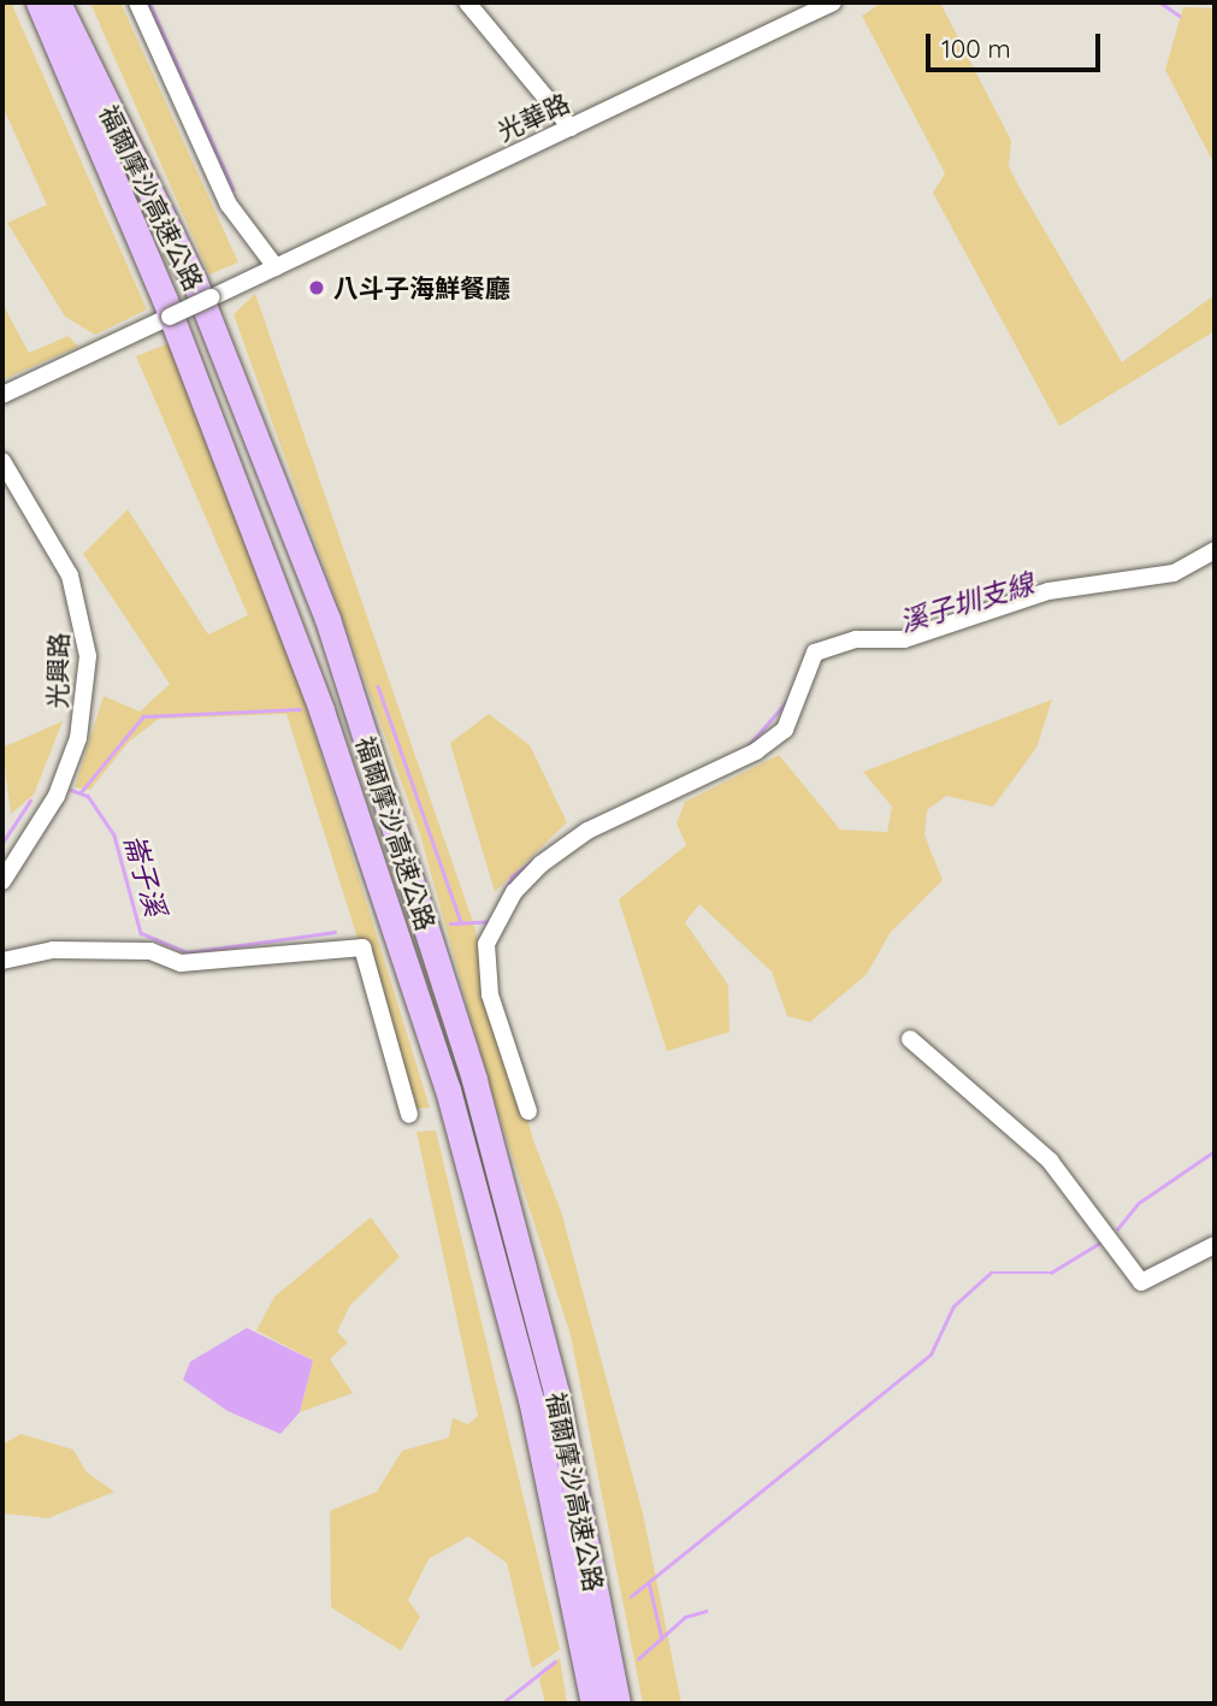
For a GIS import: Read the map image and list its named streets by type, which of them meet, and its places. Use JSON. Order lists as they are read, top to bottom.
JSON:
{
  "streets": {
    "highway": ["福爾摩沙高速公路"],
    "street": ["光華路", "光興路"]
  },
  "water": ["溪子圳支線", "崙子溪"],
  "places": ["八斗子海鮮餐廳"],
  "scale_bar": "100 m"
}
